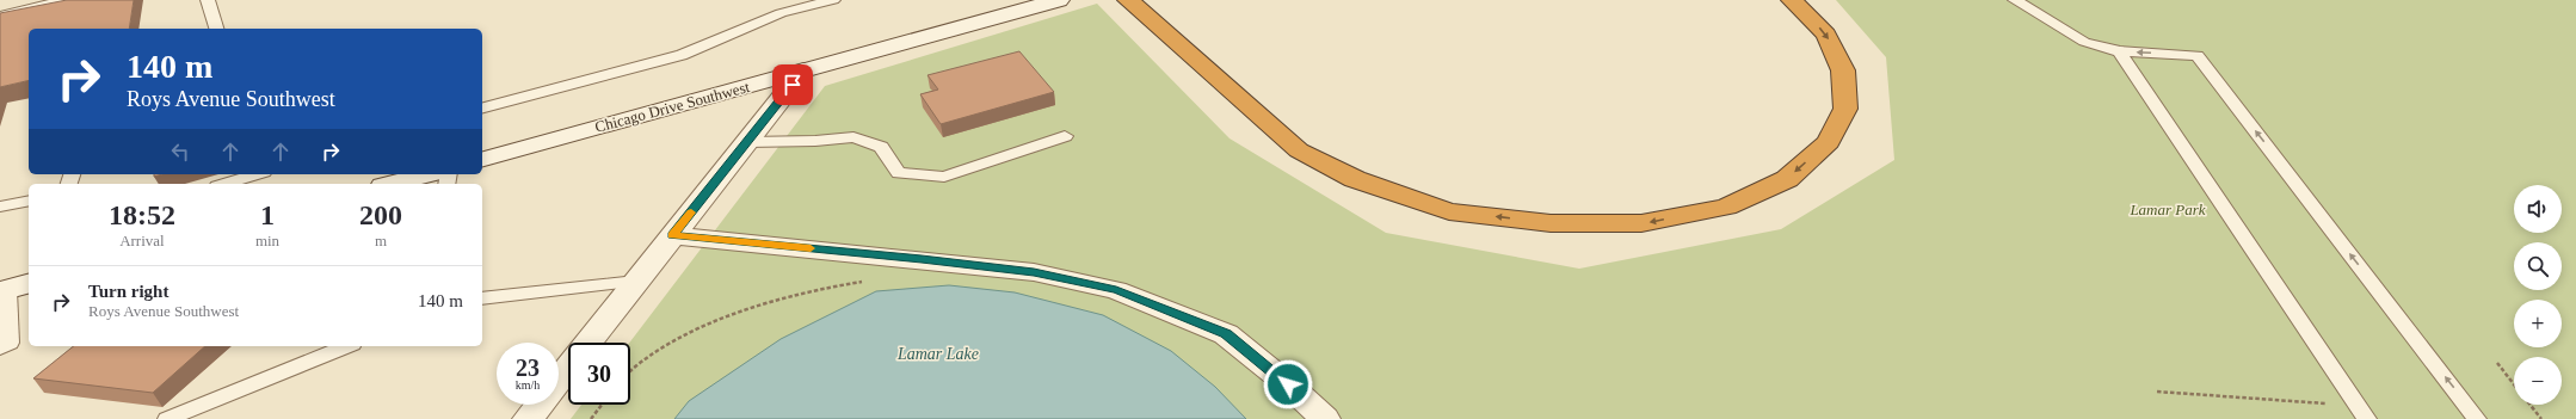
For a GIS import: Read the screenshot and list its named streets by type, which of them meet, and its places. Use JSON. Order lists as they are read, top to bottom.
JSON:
{
  "streets": {
    "street": ["Chicago Drive Southwest"]
  },
  "water": ["Lamar Lake"],
  "parks": ["Lamar Park"],
  "page": {
    "turn": ["140 m", "Roys Avenue Southwest"],
    "eta": [
      "18:52",
      "Arrival",
      "1",
      "min",
      "200",
      "m"
    ],
    "map_buttons": ["+", "−"],
    "list": [
      {
        "name": "Turn right",
        "note": "Roys Avenue Southwest",
        "value": "140 m"
      }
    ],
    "speed": "23 km/h",
    "limit": "30"
  }
}
